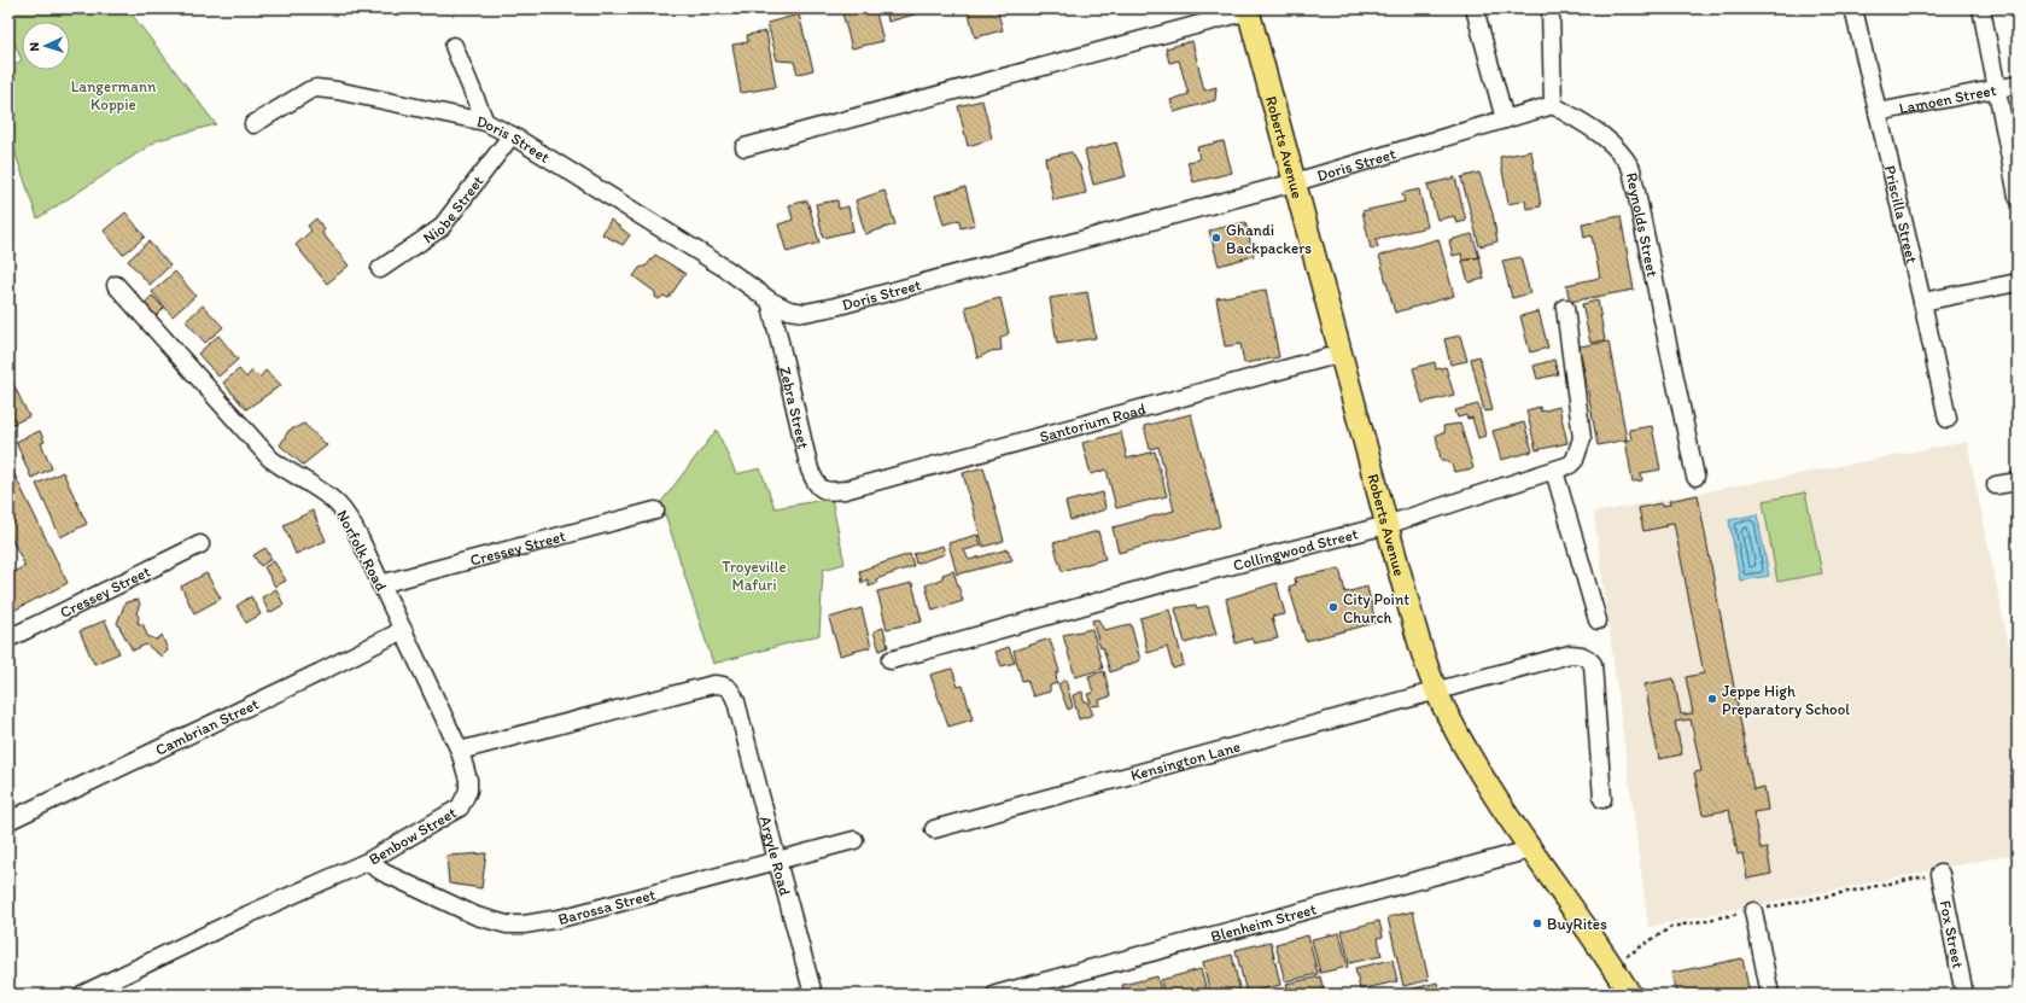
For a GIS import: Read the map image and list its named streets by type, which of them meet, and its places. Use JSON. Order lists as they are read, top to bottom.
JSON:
{
  "streets": {
    "main road": ["Roberts Avenue"],
    "street": [
      "Lamoen Street",
      "Doris Street",
      "Niobe Street",
      "Priscilla Street",
      "Reynolds Street",
      "Zebra Street",
      "Santorium Road",
      "Cressey Street",
      "Collingwood Street",
      "Norfolk Road",
      "Cambrian Street",
      "Kensington Lane",
      "Benbow Street",
      "Argyle Road",
      "Barossa Street",
      "Blenheim Street",
      "Fox Street"
    ]
  },
  "crossings": [
    ["Lamoen Street", "Priscilla Street"],
    ["Doris Street", "Roberts Avenue"],
    ["Doris Street", "Niobe Street"],
    ["Doris Street", "Reynolds Street"],
    ["Doris Street", "Zebra Street"],
    ["Roberts Avenue", "Santorium Road"],
    ["Roberts Avenue", "Collingwood Street"],
    ["Roberts Avenue", "Kensington Lane"],
    ["Roberts Avenue", "Blenheim Street"],
    ["Zebra Street", "Santorium Road"],
    ["Cressey Street", "Norfolk Road"],
    ["Norfolk Road", "Cambrian Street"],
    ["Norfolk Road", "Benbow Street"],
    ["Norfolk Road", "Argyle Road"],
    ["Benbow Street", "Argyle Road"],
    ["Benbow Street", "Barossa Street"],
    ["Argyle Road", "Barossa Street"]
  ],
  "parks": ["Langermann Koppie", "Troyeville Mafuri"],
  "places": [
    "Ghandi Backpackers",
    "City Point Church",
    "Jeppe High Preparatory School",
    "BuyRites"
  ],
  "north": "left"
}
